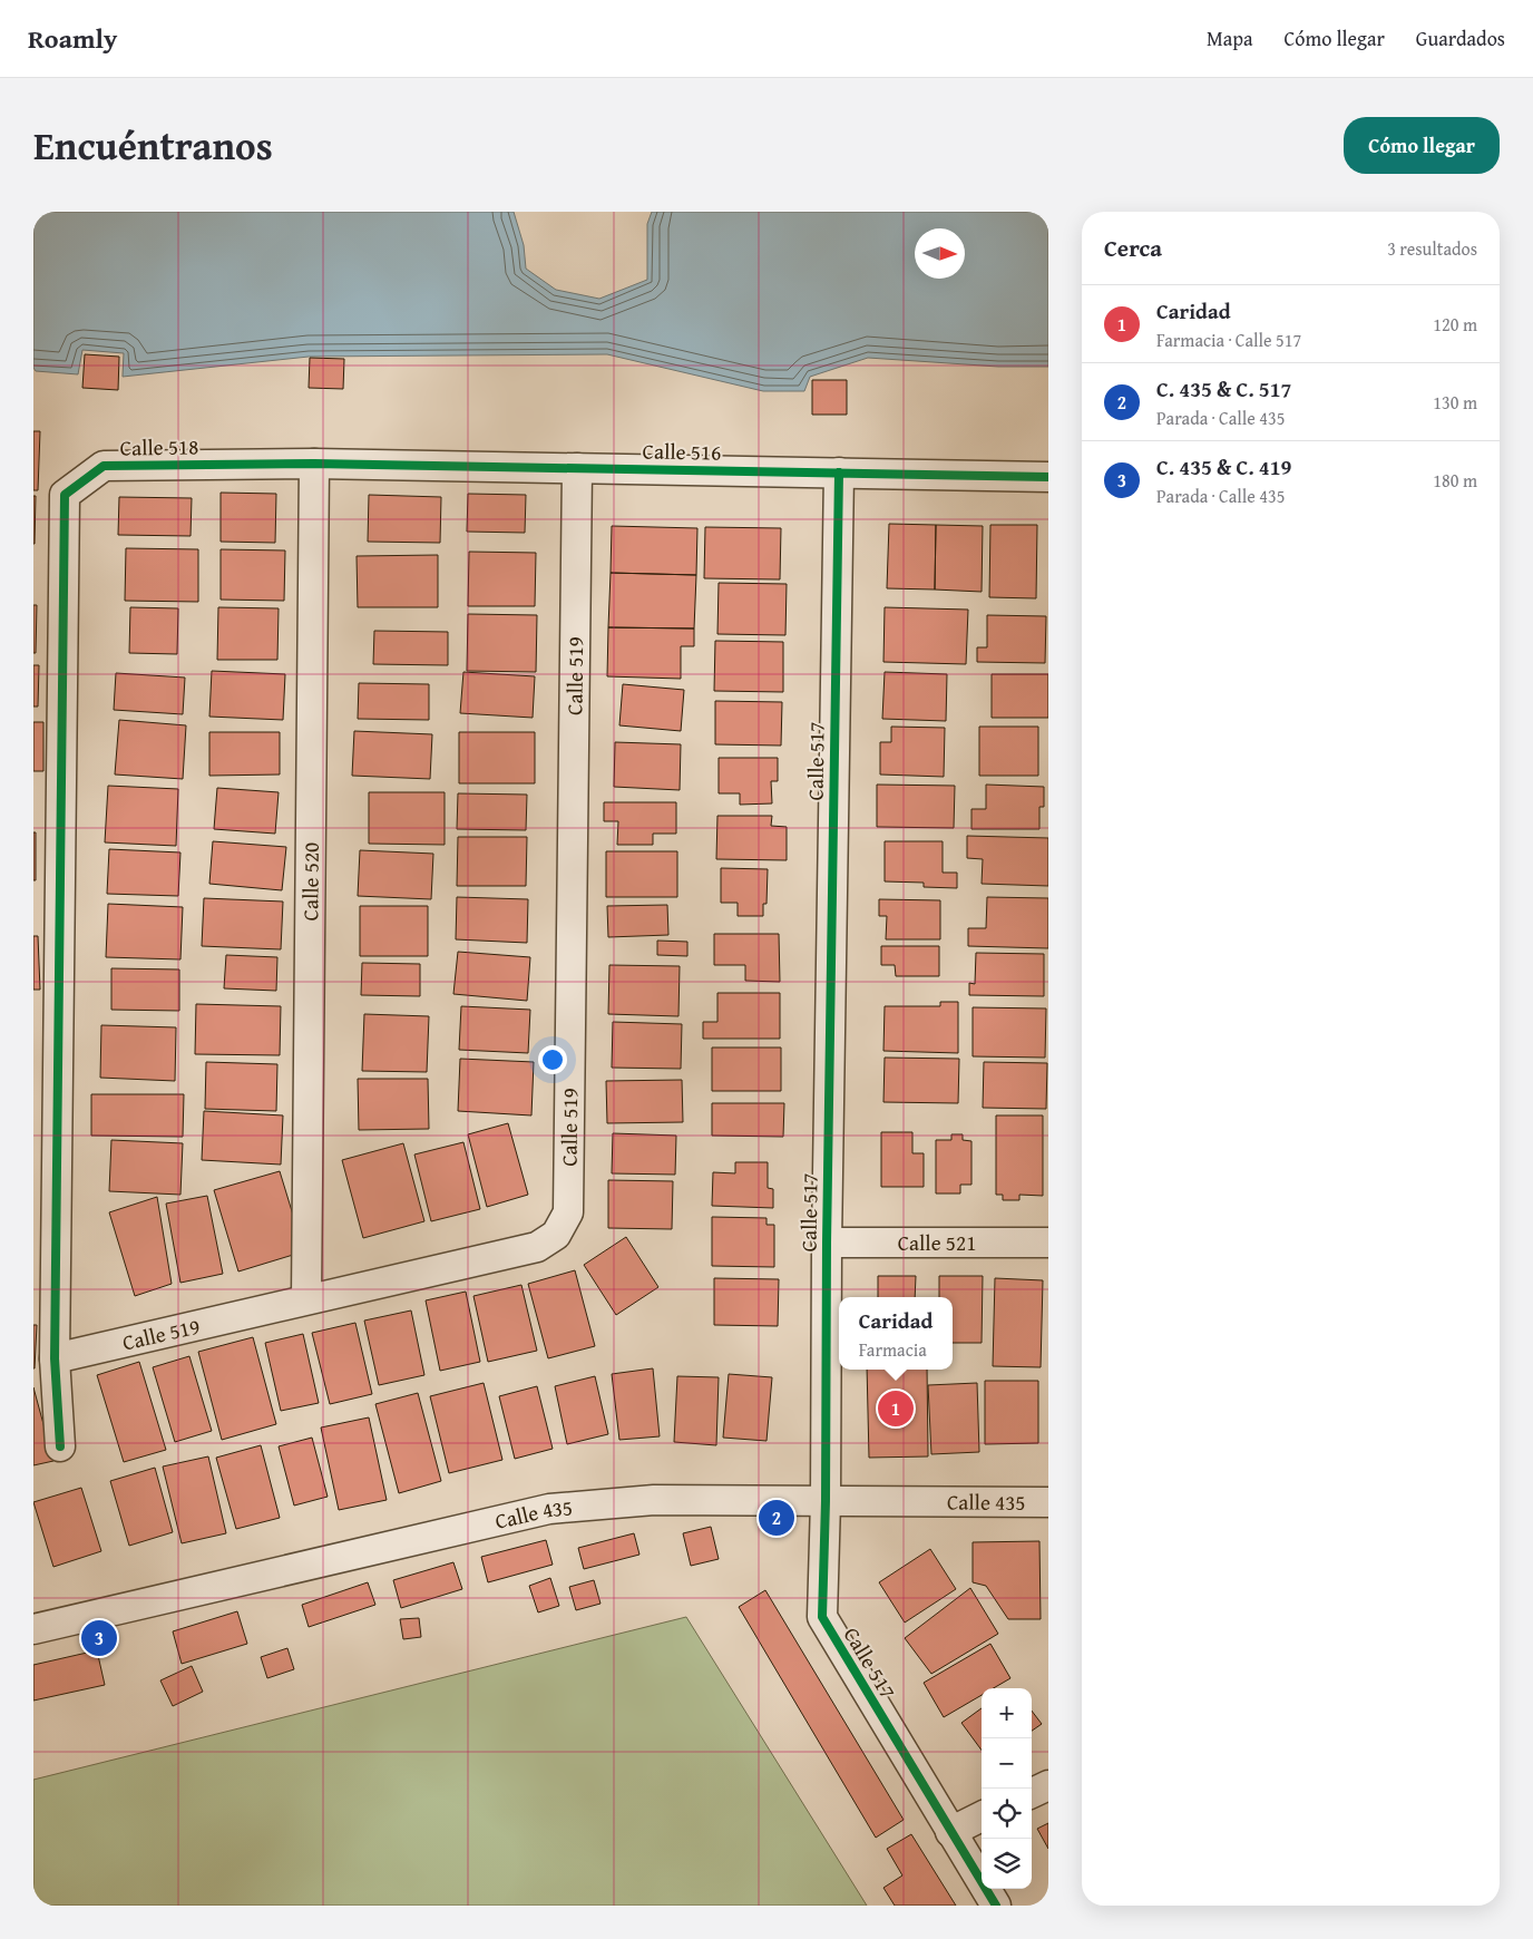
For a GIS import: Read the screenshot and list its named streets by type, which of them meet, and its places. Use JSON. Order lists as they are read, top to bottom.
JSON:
{
  "streets": {
    "street": [
      "Calle 518",
      "Calle 516",
      "Calle 519",
      "Calle 517",
      "Calle 520",
      "Calle 521",
      "Calle 435"
    ]
  },
  "crossings": [
    ["Calle 518", "Calle 516"],
    ["Calle 518", "Calle 519"],
    ["Calle 518", "Calle 520"],
    ["Calle 516", "Calle 519"],
    ["Calle 516", "Calle 517"],
    ["Calle 516", "Calle 520"],
    ["Calle 519", "Calle 520"],
    ["Calle 517", "Calle 521"],
    ["Calle 517", "Calle 435"]
  ],
  "north": "right",
  "page": {
    "header": "Roamly",
    "nav": ["Mapa", "Cómo llegar", "Guardados"],
    "title": "Encuéntranos",
    "buttons": "Cómo llegar",
    "heading": ["Cerca", "3 resultados"],
    "list": [
      {
        "mark": "1",
        "name": "Caridad",
        "note": "Farmacia · Calle 517",
        "value": "120 m"
      },
      {
        "mark": "2",
        "name": "C. 435 & C. 517",
        "note": "Parada · Calle 435",
        "value": "130 m"
      },
      {
        "mark": "3",
        "name": "C. 435 & C. 419",
        "note": "Parada · Calle 435",
        "value": "180 m"
      }
    ],
    "popup": ["Caridad", "Farmacia"],
    "pins": ["1", "2", "3"],
    "map_buttons": ["+", "−"]
  }
}
